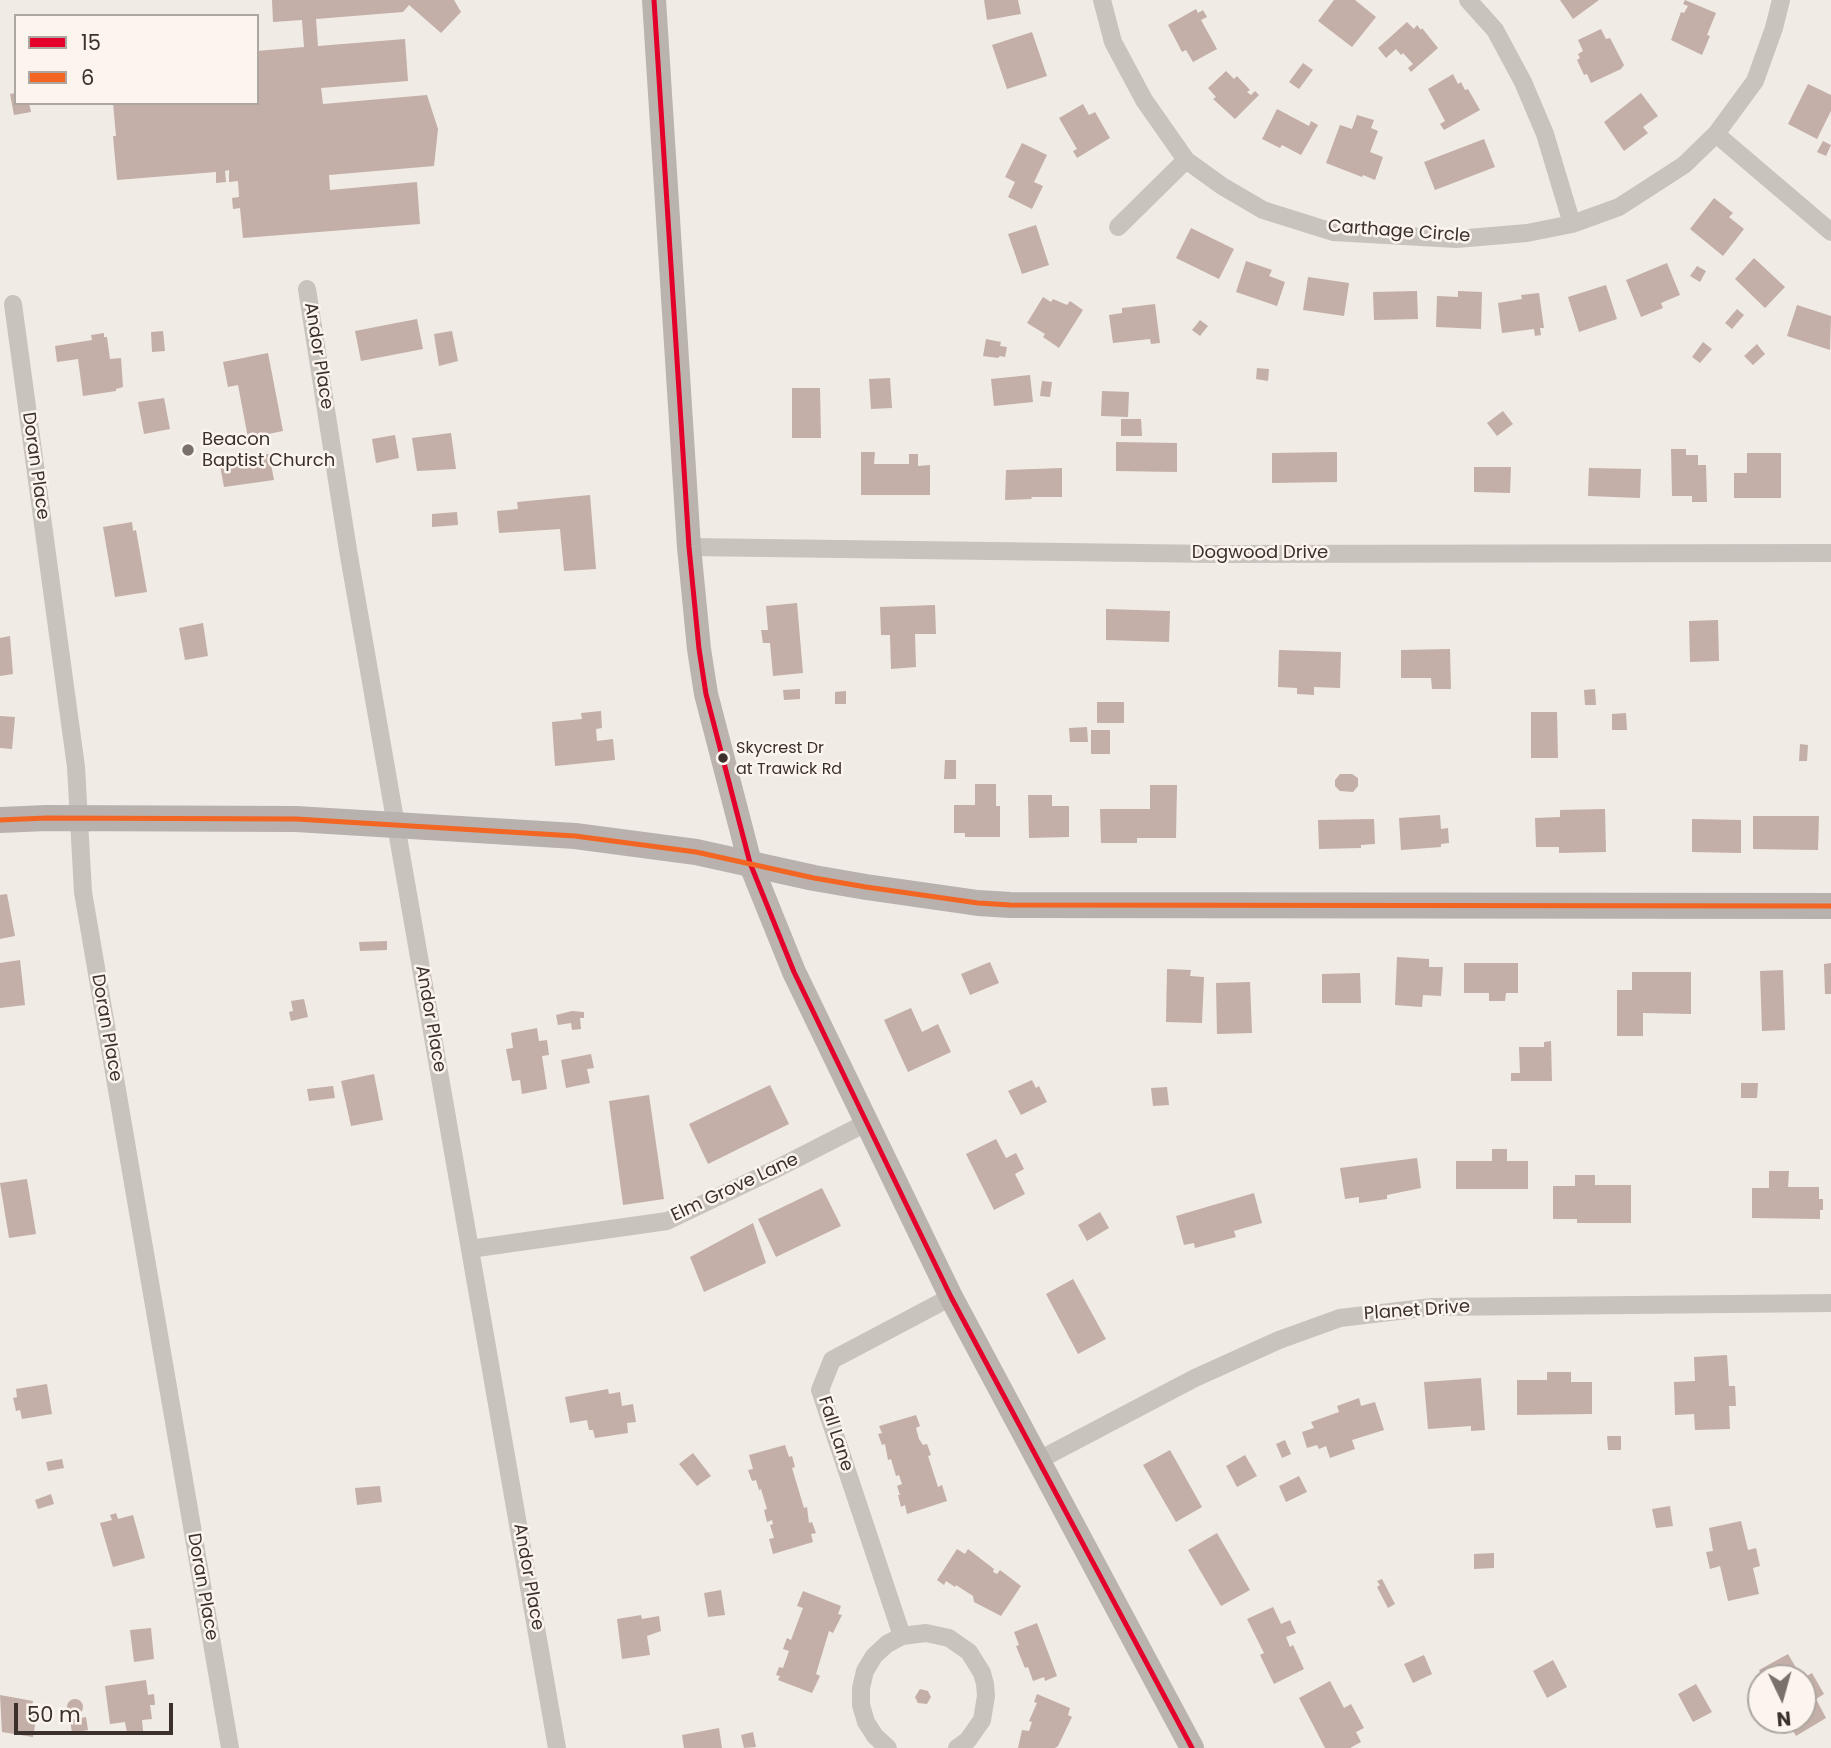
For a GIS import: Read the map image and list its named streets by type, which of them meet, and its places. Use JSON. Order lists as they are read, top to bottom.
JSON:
{
  "streets": {
    "street": [
      "Carthage Circle",
      "Andor Place",
      "Doran Place",
      "Dogwood Drive",
      "Elm Grove Lane",
      "Planet Drive",
      "Fall Lane"
    ]
  },
  "crossings": [
    ["Andor Place", "Elm Grove Lane"]
  ],
  "places": ["Beacon Baptist Church", "Skycrest Dr at Trawick Rd"],
  "lines": ["transit line 15", "transit line 6"],
  "legend": ["15", "6"],
  "scale_bar": "50 m",
  "north": "bottom"
}
